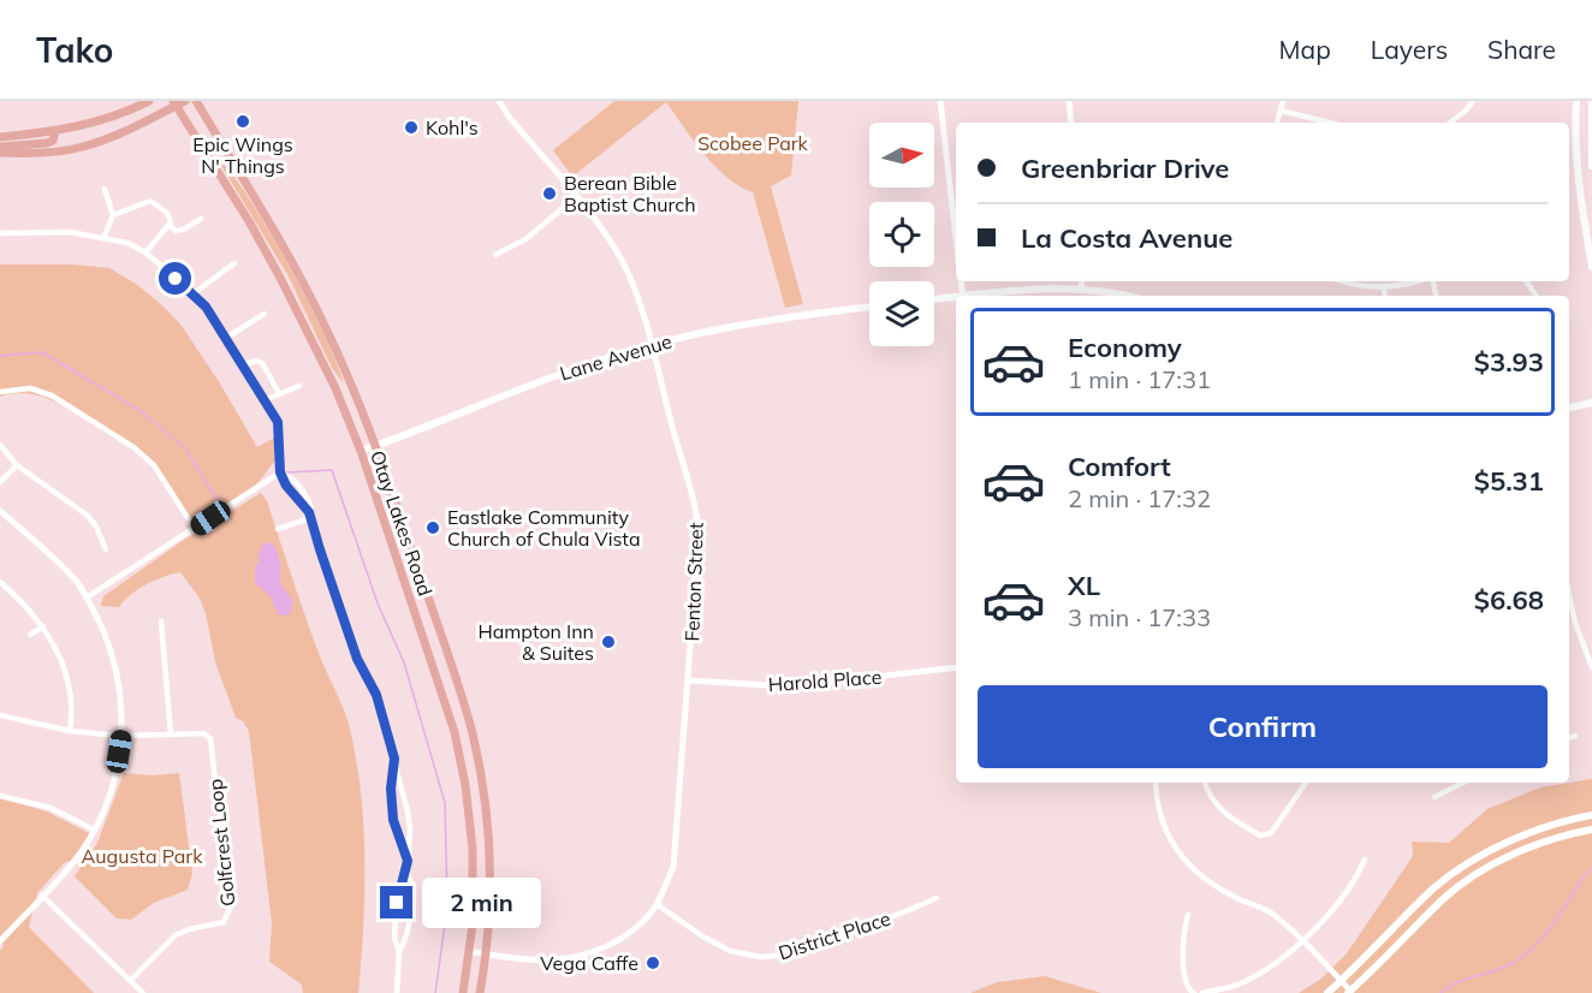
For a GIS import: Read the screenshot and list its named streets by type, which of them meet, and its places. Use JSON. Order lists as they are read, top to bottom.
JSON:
{
  "streets": {
    "main road": ["Lane Avenue", "Otay Lakes Road"],
    "street": [
      "Fenton Street",
      "Harold Place",
      "Golfcrest Loop",
      "District Place"
    ]
  },
  "crossings": [
    ["Lane Avenue", "Otay Lakes Road"],
    ["Lane Avenue", "Fenton Street"],
    ["Otay Lakes Road", "Fenton Street"],
    ["Fenton Street", "Harold Place"],
    ["Fenton Street", "District Place"]
  ],
  "parks": ["Scobee Park", "Augusta Park"],
  "places": [
    "Epic Wings N' Things",
    "Kohl's",
    "Berean Bible Baptist Church",
    "Eastlake Community Church of Chula Vista",
    "Hampton Inn & Suites",
    "Vega Caffe"
  ],
  "north": "right",
  "page": {
    "header": "Tako",
    "nav": ["Map", "Layers", "Share"],
    "banner": ["Greenbriar Drive", "La Costa Avenue"],
    "list": [
      {
        "name": "Economy",
        "note": "1 min · 17:31",
        "value": "$3.93"
      },
      {
        "name": "Comfort",
        "note": "2 min · 17:32",
        "value": "$5.31"
      },
      {
        "name": "XL",
        "note": "3 min · 17:33",
        "value": "$6.68"
      }
    ],
    "buttons": "Confirm",
    "bubble": "2 min"
  }
}
